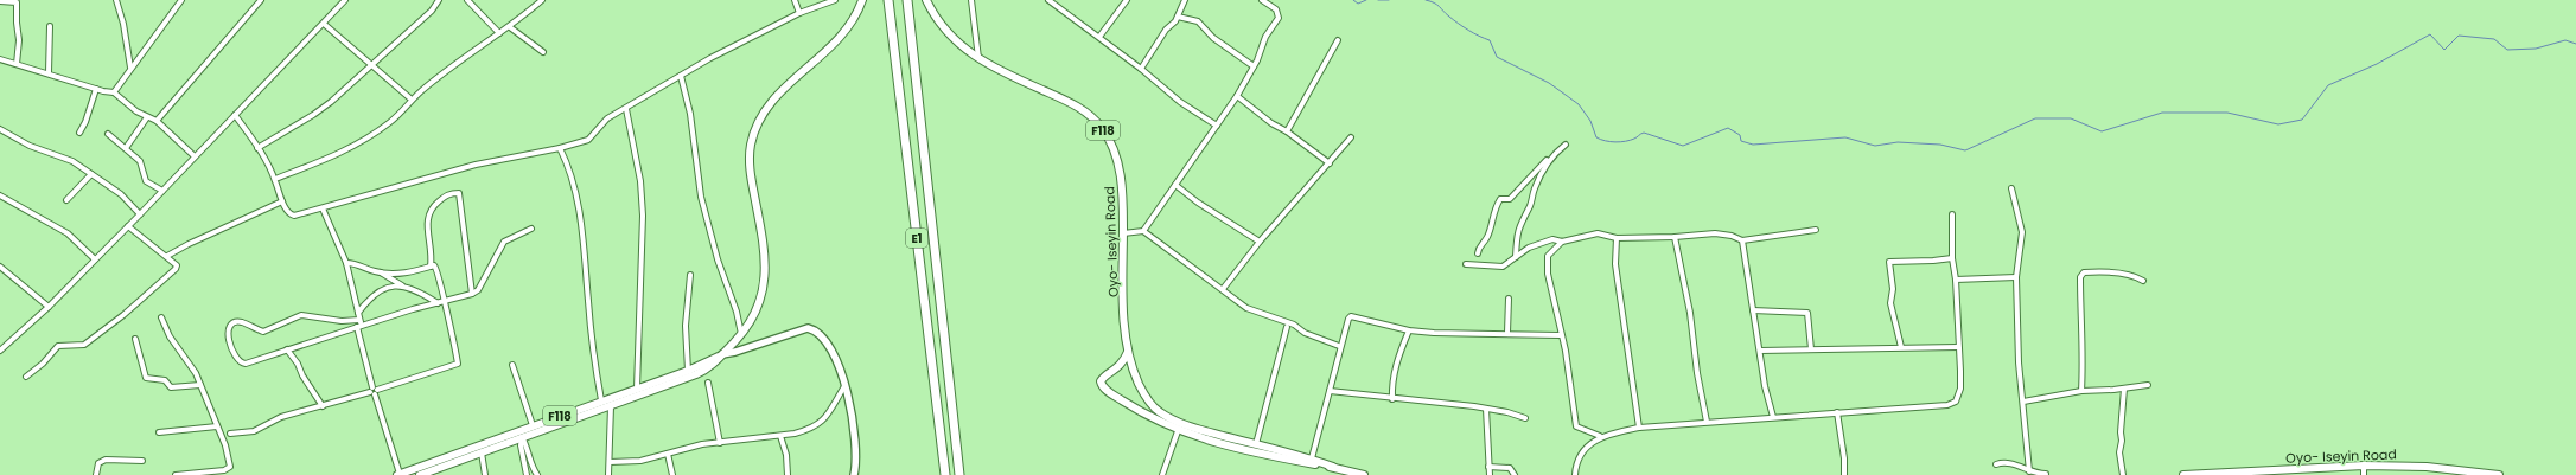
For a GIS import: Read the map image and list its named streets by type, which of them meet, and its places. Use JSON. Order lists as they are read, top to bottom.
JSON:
{
  "streets": {
    "highway": ["E1"],
    "main road": ["F118", "Oyo- Iseyin Road"]
  }
}
